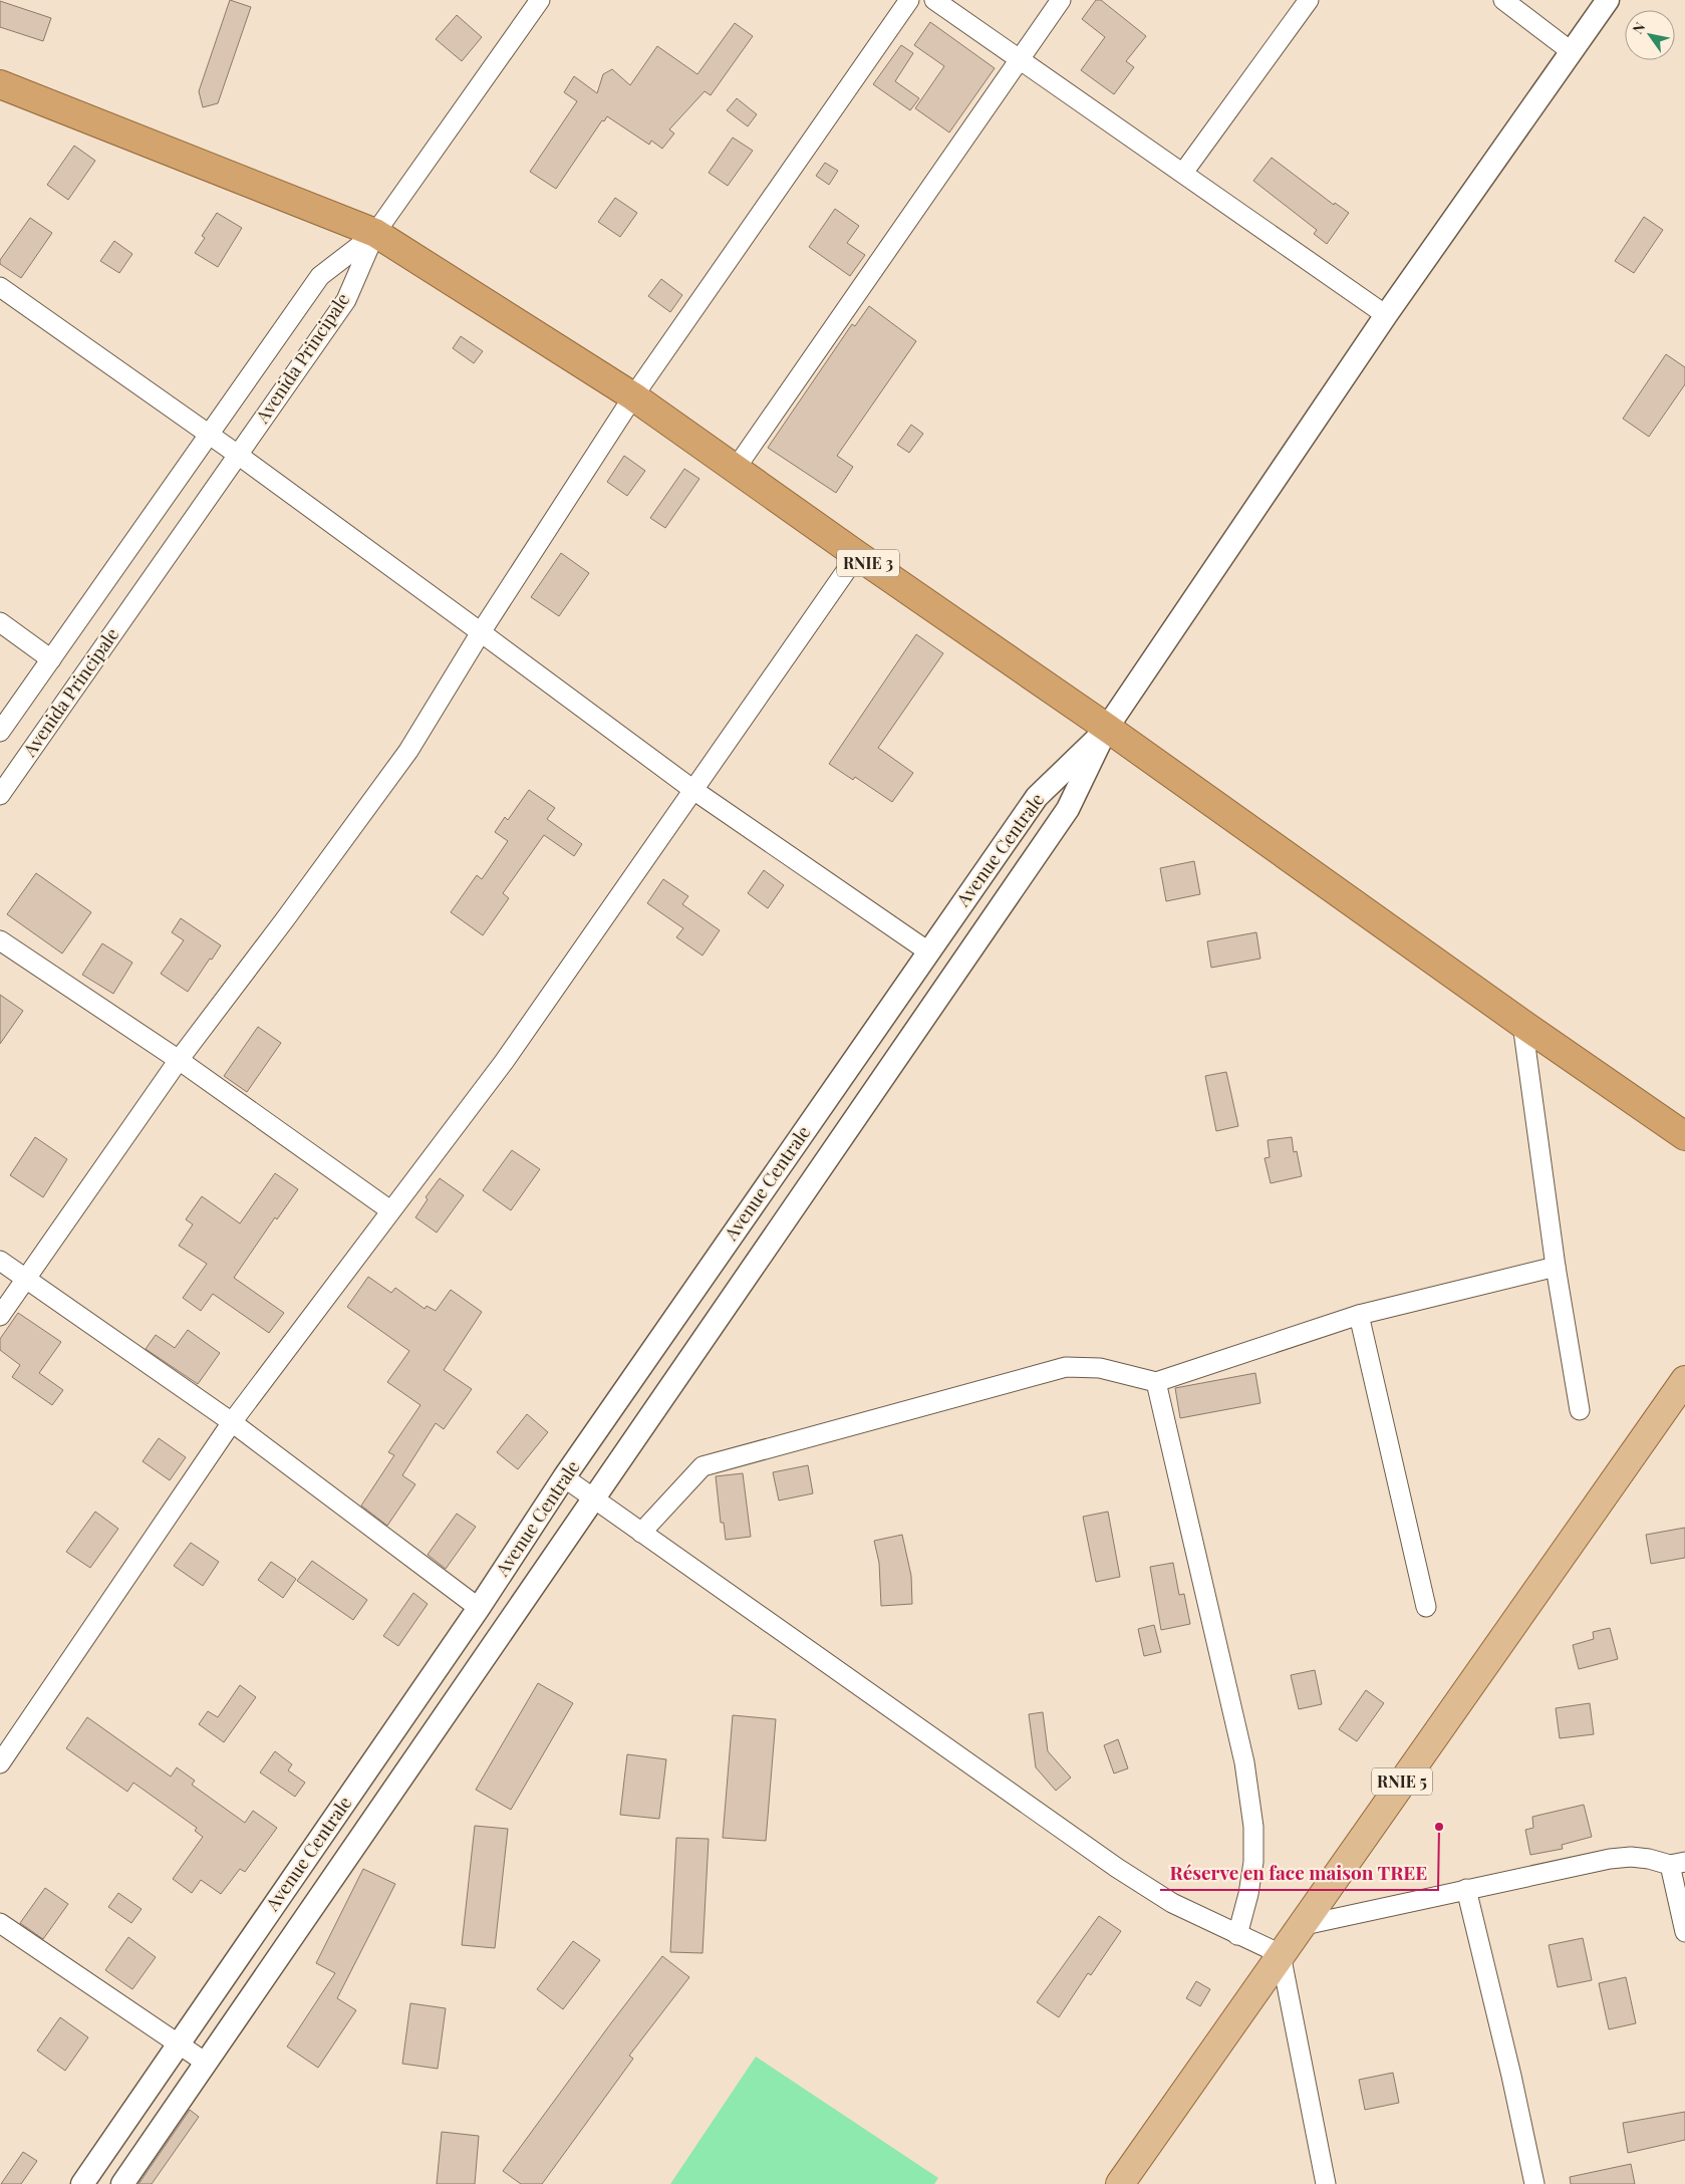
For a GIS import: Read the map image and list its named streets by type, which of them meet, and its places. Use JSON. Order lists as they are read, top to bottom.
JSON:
{
  "streets": {
    "highway": ["RNIE 3"],
    "main road": ["RNIE 5"],
    "street": ["Avenida Principale", "Avenue Centrale"]
  },
  "crossings": [
    ["Avenida Principale", "RNIE 3"],
    ["RNIE 3", "Avenue Centrale"]
  ],
  "places": ["Réserve en face maison TREE"],
  "north": "top left"
}
